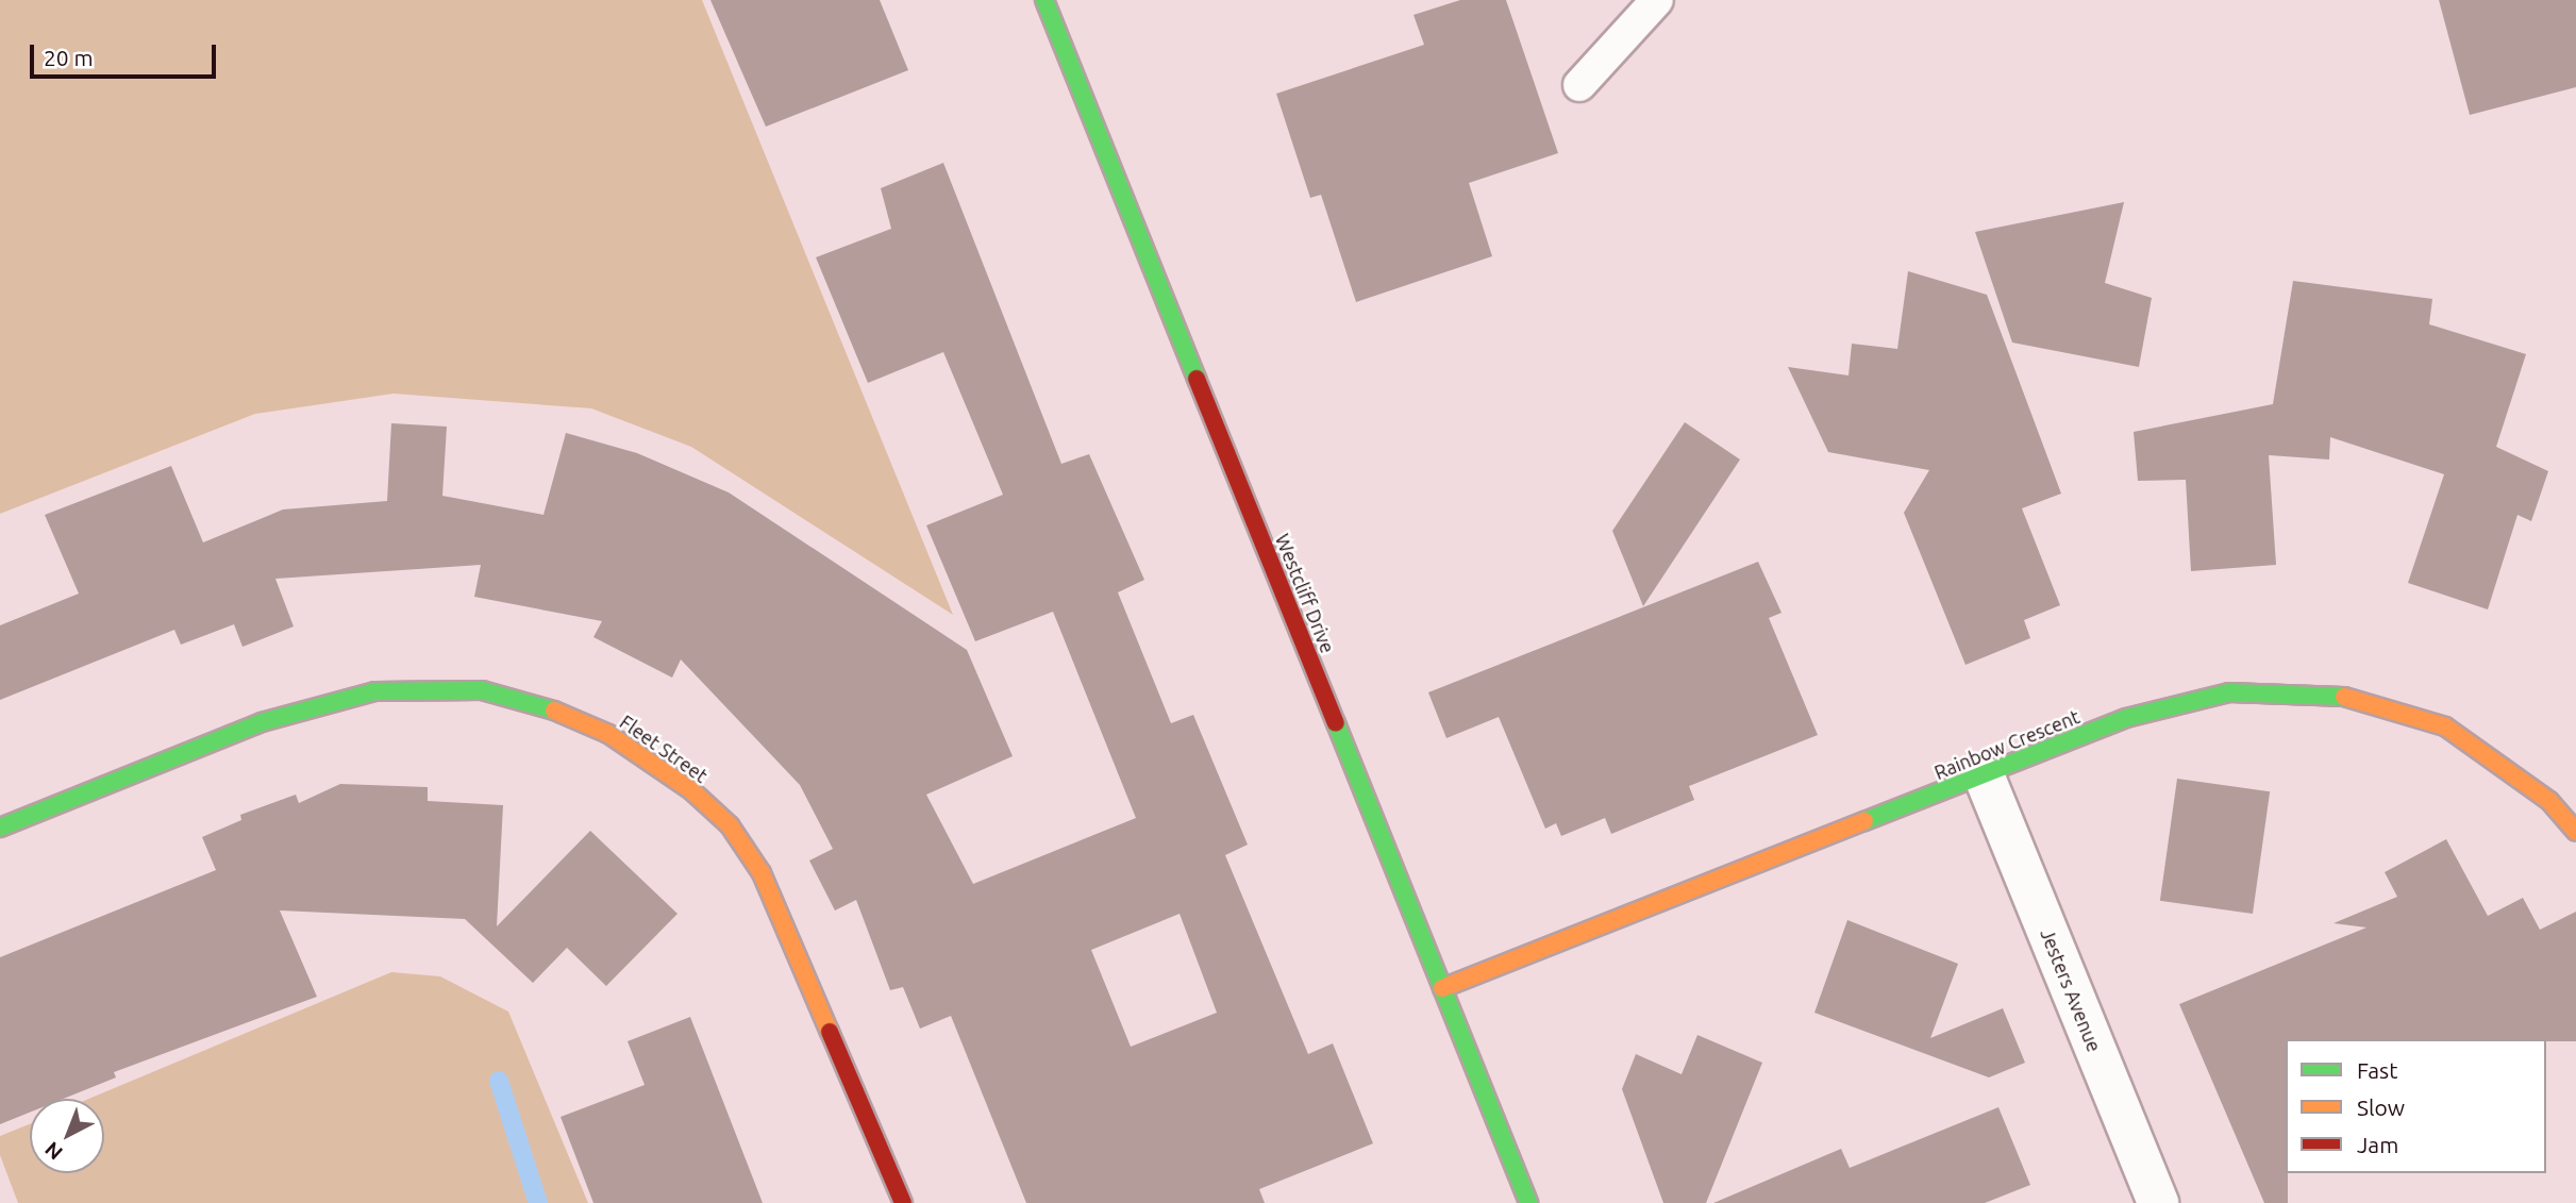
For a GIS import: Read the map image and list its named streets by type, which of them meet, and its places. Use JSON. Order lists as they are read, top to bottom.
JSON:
{
  "streets": {
    "street": [
      "Westcliff Drive",
      "Rainbow Crescent",
      "Fleet Street",
      "Jesters Avenue"
    ]
  },
  "crossings": [
    ["Westcliff Drive", "Rainbow Crescent"],
    ["Rainbow Crescent", "Jesters Avenue"]
  ],
  "legend": ["Fast", "Slow", "Jam"],
  "scale_bar": "20 m",
  "north": "bottom left"
}
